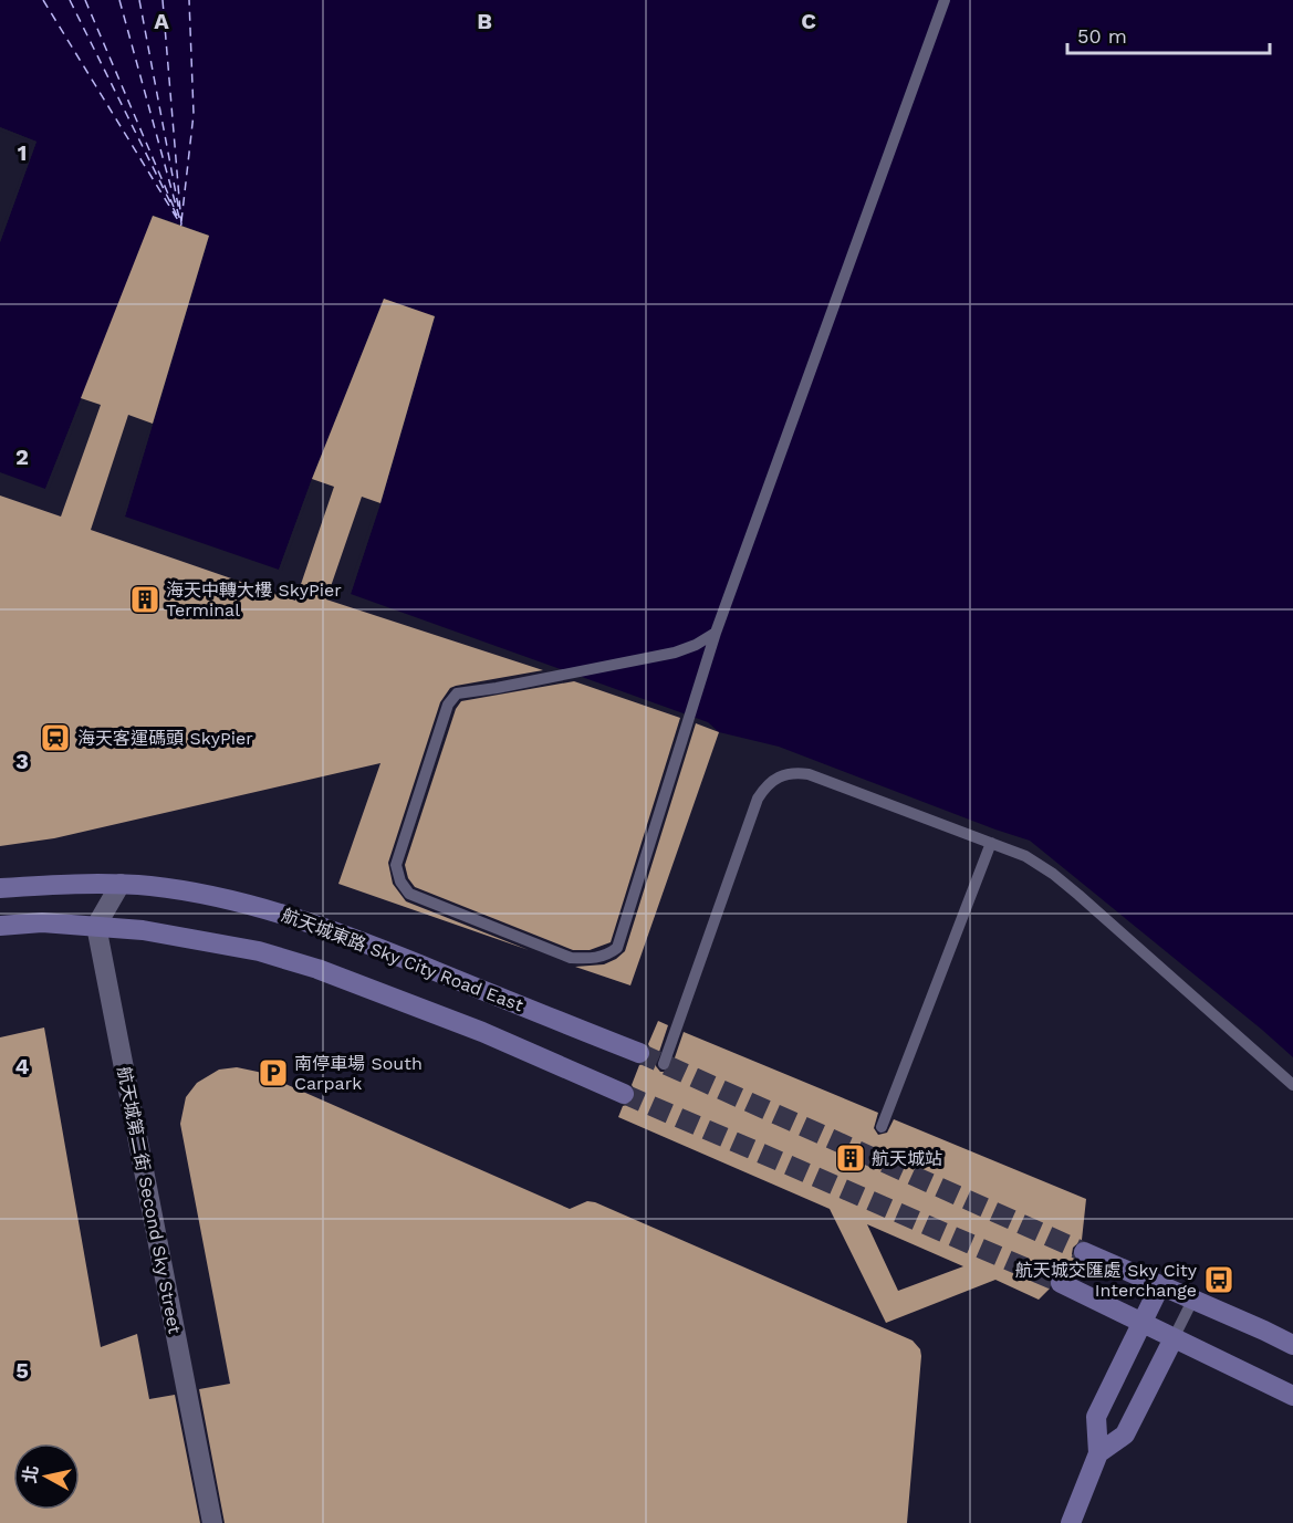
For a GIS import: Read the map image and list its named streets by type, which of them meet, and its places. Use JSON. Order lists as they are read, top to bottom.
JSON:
{
  "streets": {
    "street": ["航天城東路 Sky City Road East", "航天城第二街 Second Sky Street"]
  },
  "places": {
    "building": ["海天中轉大樓 SkyPier Terminal", "航天城站"],
    "station": ["海天客運碼頭 SkyPier"],
    "parking": ["南停車場 South Carpark"],
    "bus stop": ["航天城交匯處 Sky City Interchange"]
  },
  "scale_bar": "50 m",
  "north": "left",
  "grid": {
    "columns": ["A", "B", "C"],
    "rows": [
      "1",
      "2",
      "3",
      "4",
      "5"
    ]
  }
}
